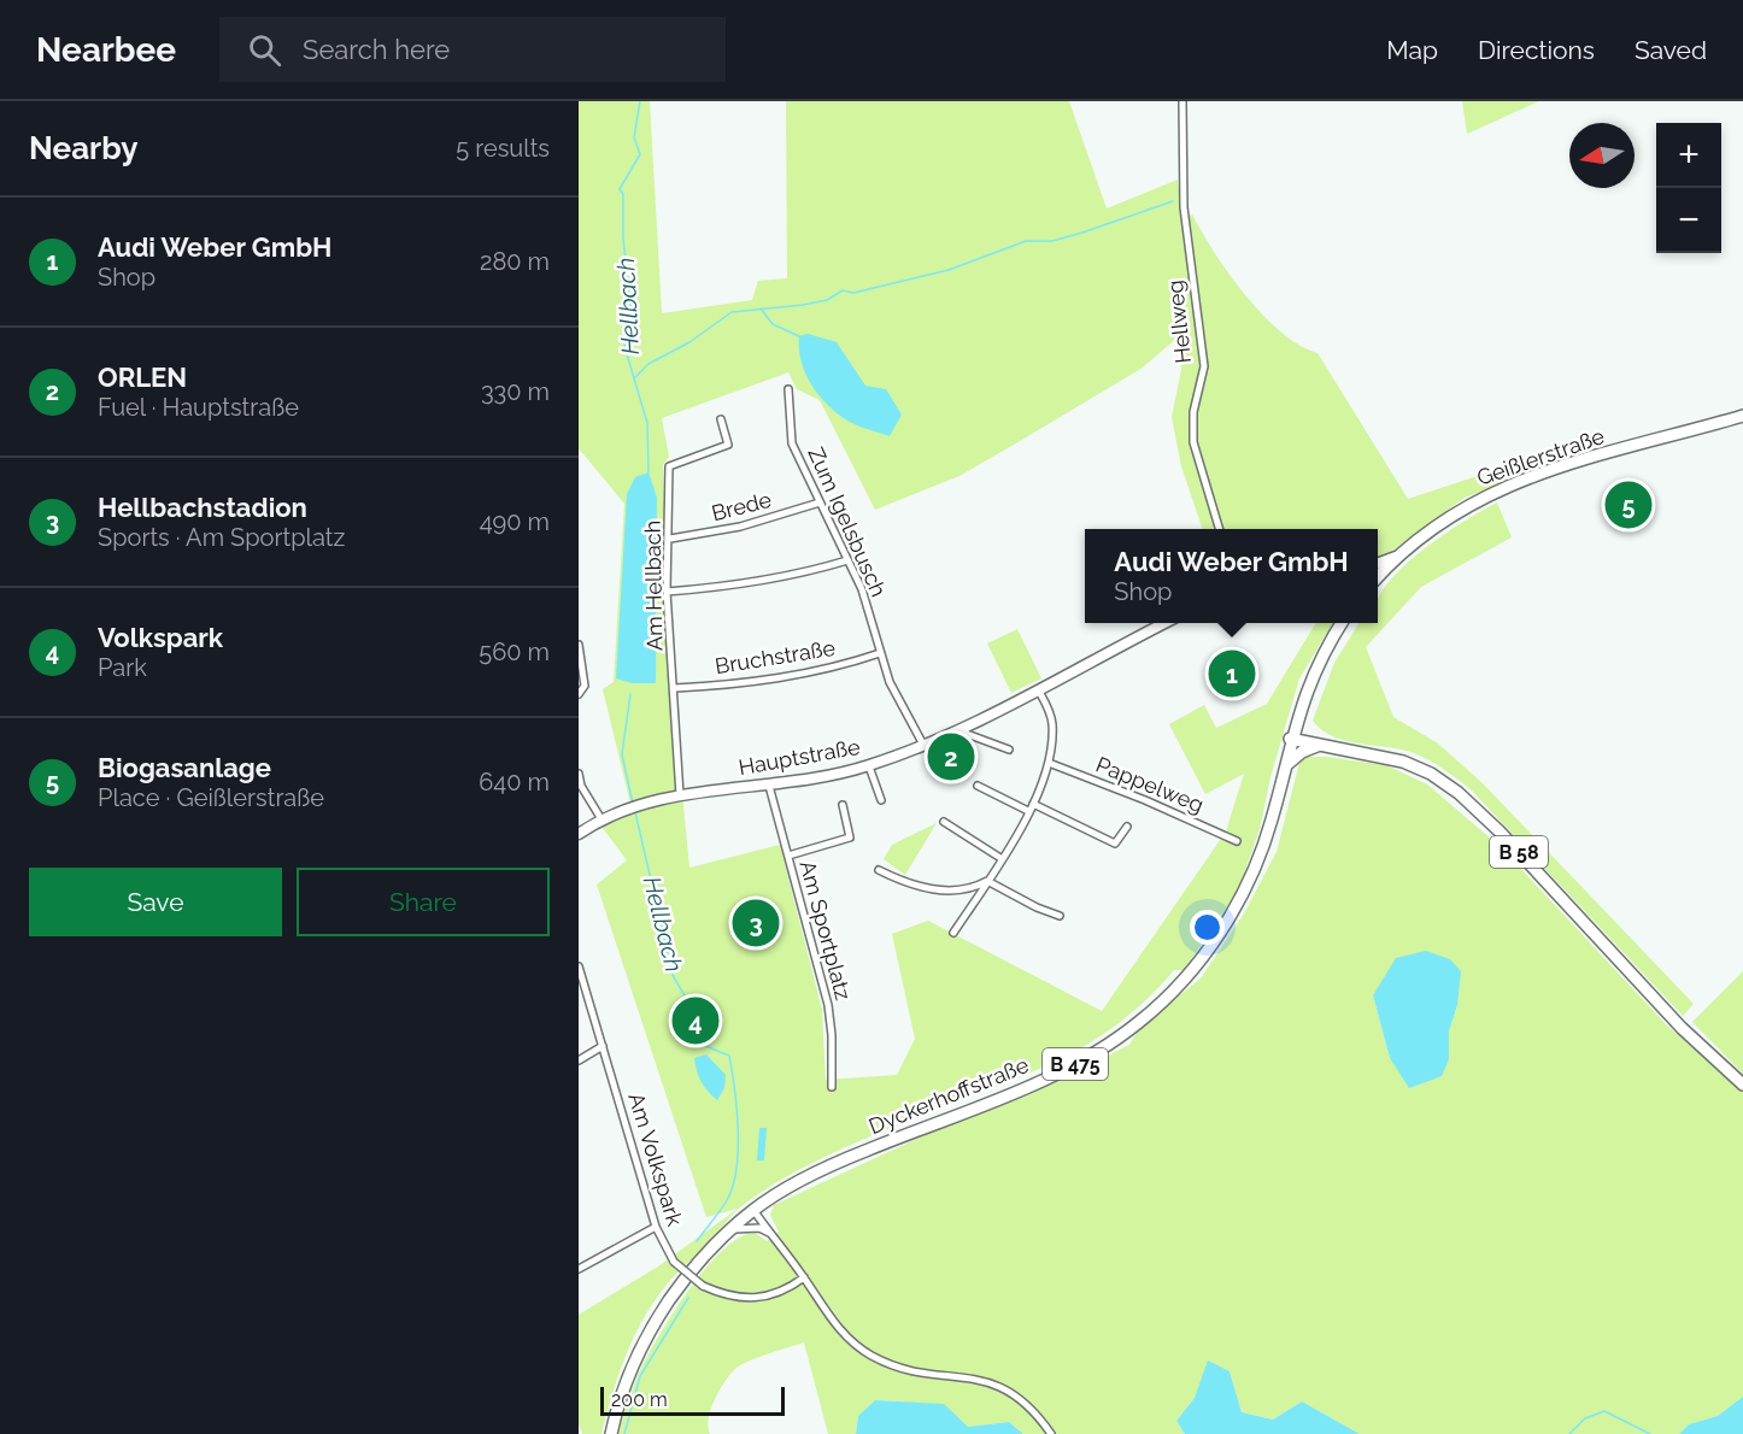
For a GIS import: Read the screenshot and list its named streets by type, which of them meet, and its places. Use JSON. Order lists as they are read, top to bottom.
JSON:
{
  "streets": {
    "main road": [
      "Geißlerstraße",
      "B 58",
      "B 475",
      "Dyckerhoffstraße"
    ],
    "street": [
      "Hellweg",
      "Brede",
      "Zum Igelsbusch",
      "Am Hellbach",
      "Bruchstraße",
      "Hauptstraße",
      "Pappelweg",
      "Am Sportplatz",
      "Am Volkspark"
    ]
  },
  "crossings": [
    ["Brede", "Zum Igelsbusch"],
    ["Brede", "Am Hellbach"],
    ["Zum Igelsbusch", "Bruchstraße"],
    ["Zum Igelsbusch", "Hauptstraße"],
    ["Am Hellbach", "Bruchstraße"],
    ["Am Hellbach", "Hauptstraße"],
    ["Hauptstraße", "Am Sportplatz"],
    ["B 58", "Dyckerhoffstraße"]
  ],
  "water": ["Hellbach"],
  "scale_bar": "200 m",
  "north": "left",
  "page": {
    "header": "Nearbee",
    "search": "Search here",
    "nav": ["Map", "Directions", "Saved"],
    "heading": ["Nearby", "5 results"],
    "map_buttons": ["+", "−"],
    "list": [
      {
        "mark": "1",
        "name": "Audi Weber GmbH",
        "note": "Shop",
        "value": "280 m"
      },
      {
        "mark": "2",
        "name": "ORLEN",
        "note": "Fuel · Hauptstraße",
        "value": "330 m"
      },
      {
        "mark": "3",
        "name": "Hellbachstadion",
        "note": "Sports · Am Sportplatz",
        "value": "490 m"
      },
      {
        "mark": "4",
        "name": "Volkspark",
        "note": "Park",
        "value": "560 m"
      },
      {
        "mark": "5",
        "name": "Biogasanlage",
        "note": "Place · Geißlerstraße",
        "value": "640 m"
      }
    ],
    "pins": [
      "5",
      "1",
      "2",
      "3",
      "4"
    ],
    "popup": ["Audi Weber GmbH", "Shop"],
    "buttons": ["Save", "Share"],
    "scale": "200 m"
  }
}
